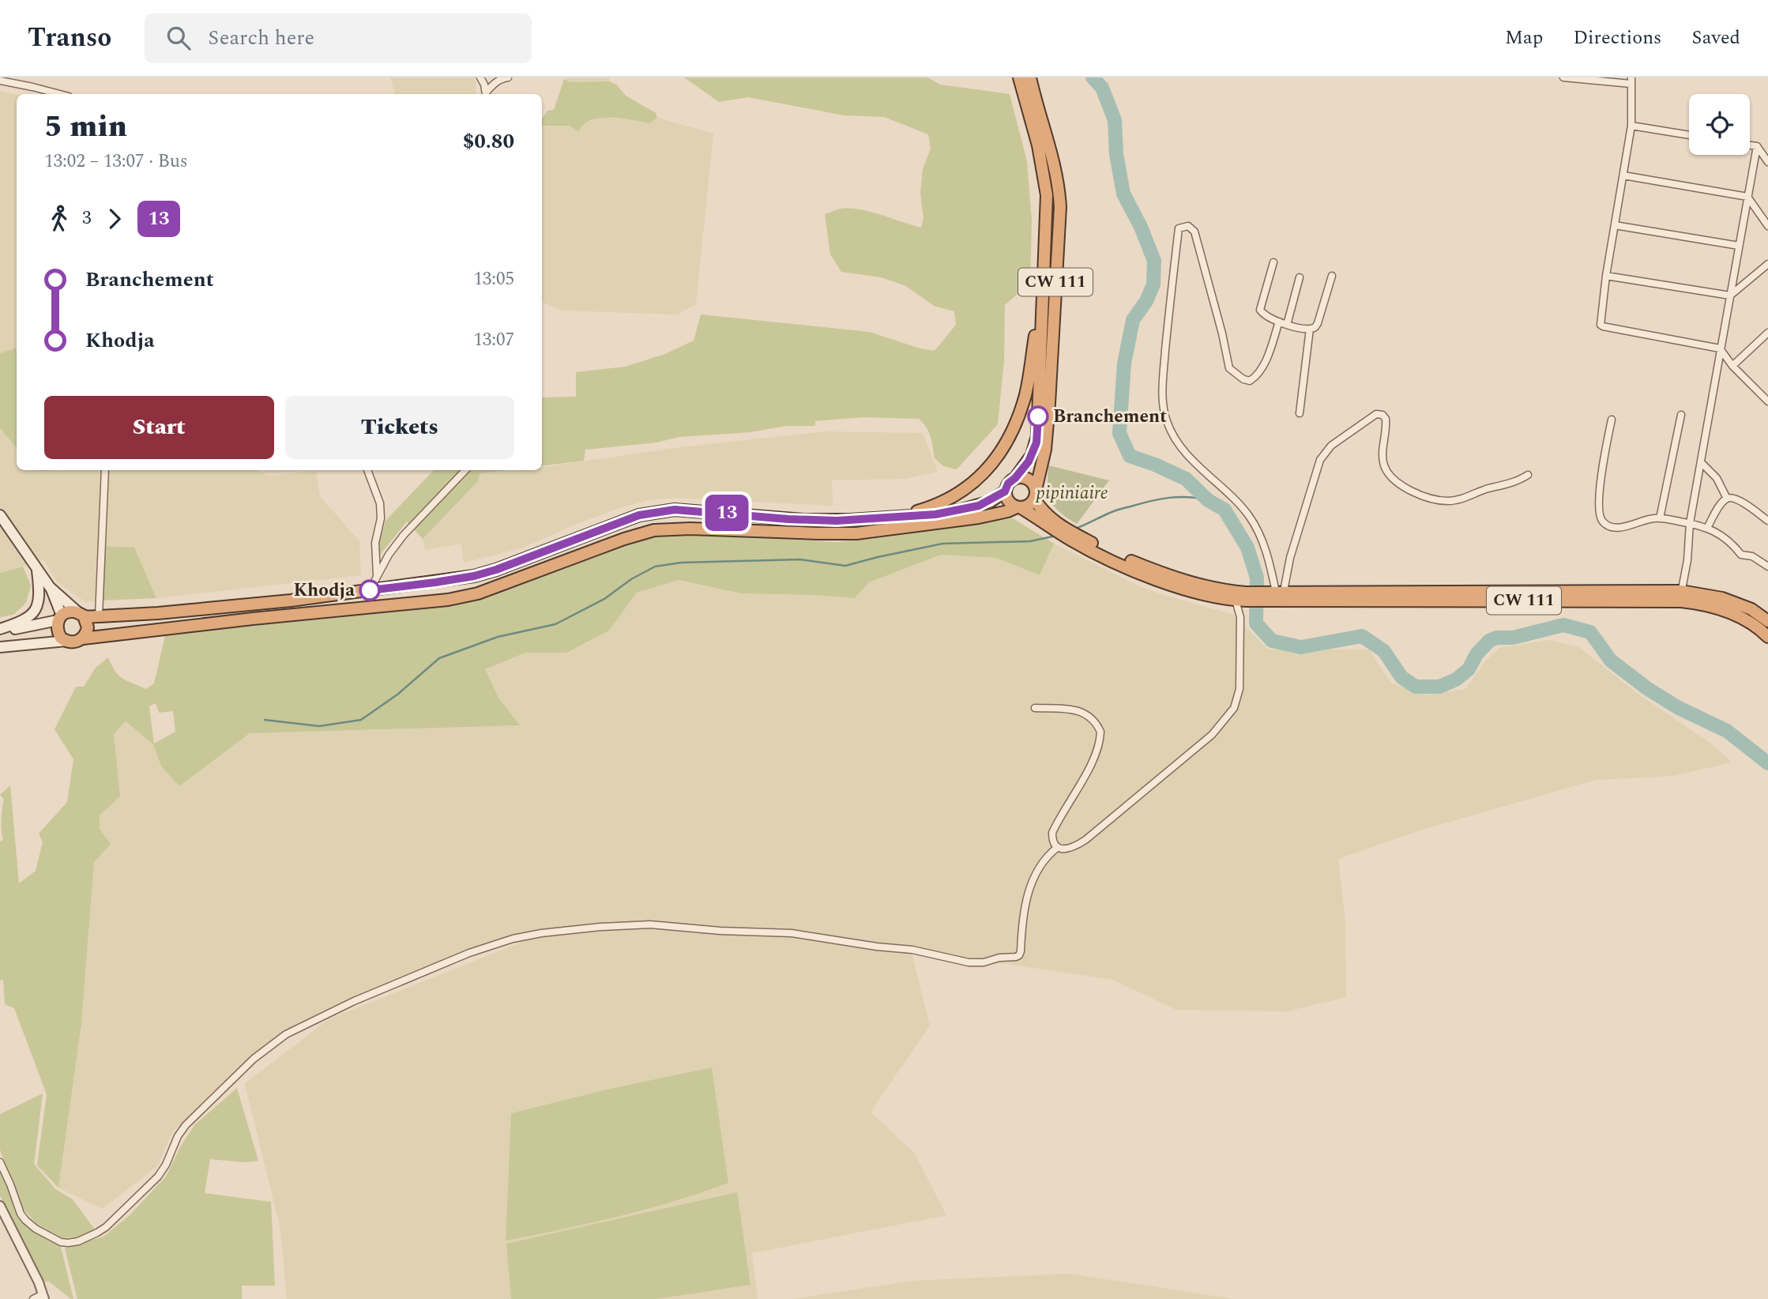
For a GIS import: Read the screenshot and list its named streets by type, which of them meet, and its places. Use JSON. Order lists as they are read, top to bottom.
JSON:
{
  "streets": {
    "highway": ["CW 111"]
  },
  "parks": ["pipiniaire"],
  "places": ["Branchement", "Khodja"],
  "lines": ["bus line 13"],
  "page": {
    "header": "Transo",
    "search": "Search here",
    "nav": ["Map", "Directions", "Saved"],
    "on_map": "13",
    "heading": ["5 min", "13:02 – 13:07 · Bus", "$0.80"],
    "legs": ["3", "13"],
    "list": [
      {
        "name": "Branchement",
        "value": "13:05"
      },
      {
        "name": "Khodja",
        "value": "13:07"
      }
    ],
    "buttons": ["Start", "Tickets"]
  }
}
